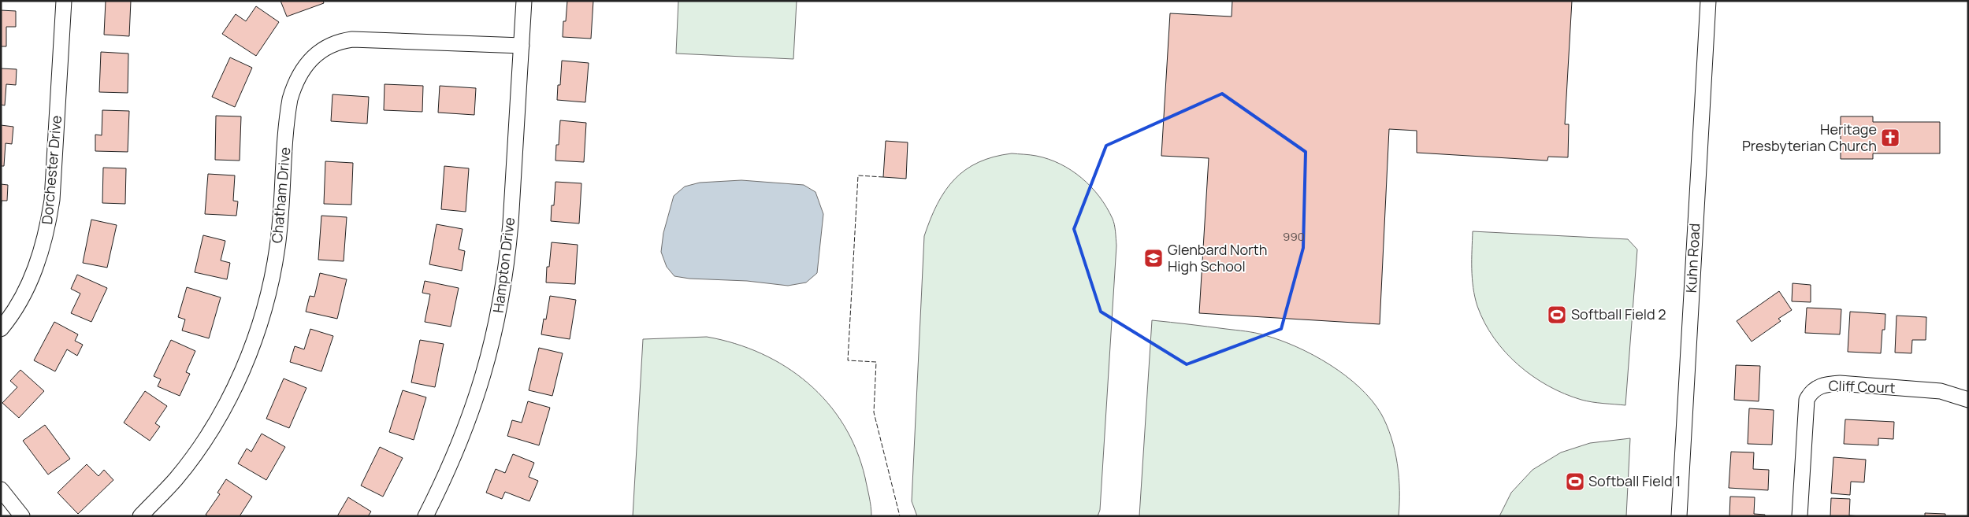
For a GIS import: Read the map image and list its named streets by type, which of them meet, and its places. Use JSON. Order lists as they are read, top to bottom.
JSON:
{
  "streets": {
    "street": [
      "Dorchester Drive",
      "Chatham Drive",
      "Kuhn Road",
      "Hampton Drive",
      "Cliff Court"
    ]
  },
  "crossings": [
    ["Chatham Drive", "Hampton Drive"]
  ],
  "places": {
    "church": ["Heritage Presbyterian Church"],
    "school or university": ["Glenbard North High School"],
    "sports": ["Softball Field 2", "Softball Field 1"]
  },
  "house_numbers": ["990"]
}
